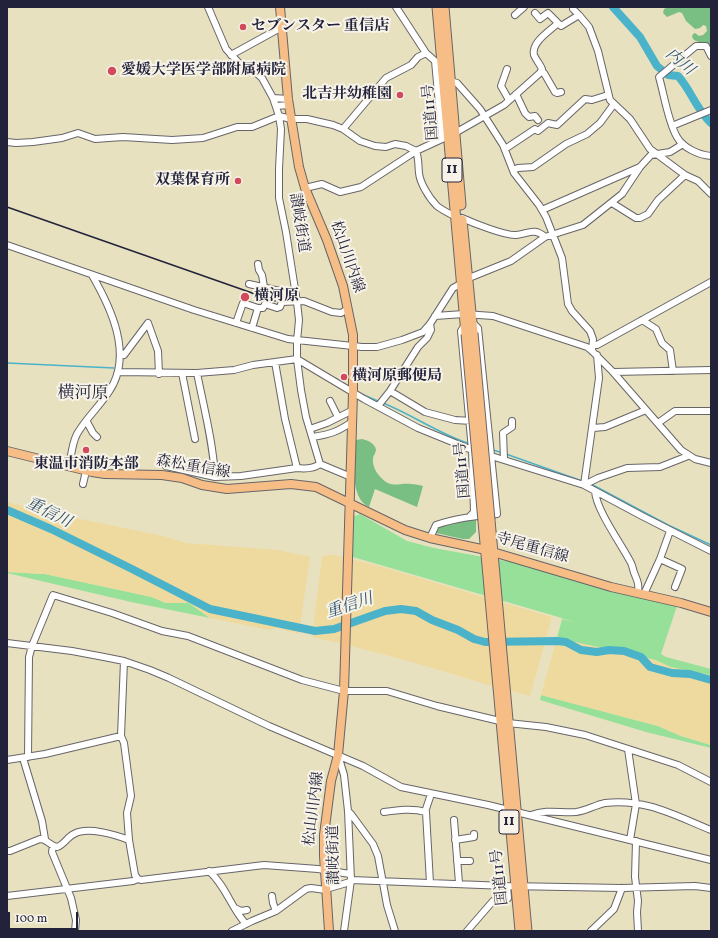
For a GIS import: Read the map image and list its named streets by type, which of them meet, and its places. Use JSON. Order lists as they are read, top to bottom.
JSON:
{
  "streets": {
    "highway": ["国道11号", "11"],
    "main road": ["松山川内線", "森松重信線", "寺尾重信線"],
    "street": ["讃岐街道"]
  },
  "crossings": [
    ["国道11号", "寺尾重信線"],
    ["讃岐街道", "松山川内線"],
    ["松山川内線", "森松重信線"],
    ["松山川内線", "寺尾重信線"],
    ["森松重信線", "寺尾重信線"]
  ],
  "districts": ["横河原"],
  "water": ["内川", "重信川"],
  "places": [
    "セブンスター 重信店",
    "愛媛大学医学部附属病院",
    "北吉井幼稚園",
    "双葉保育所",
    "横河原",
    "横河原郵便局",
    "東温市消防本部"
  ],
  "scale_bar": "100 m"
}
